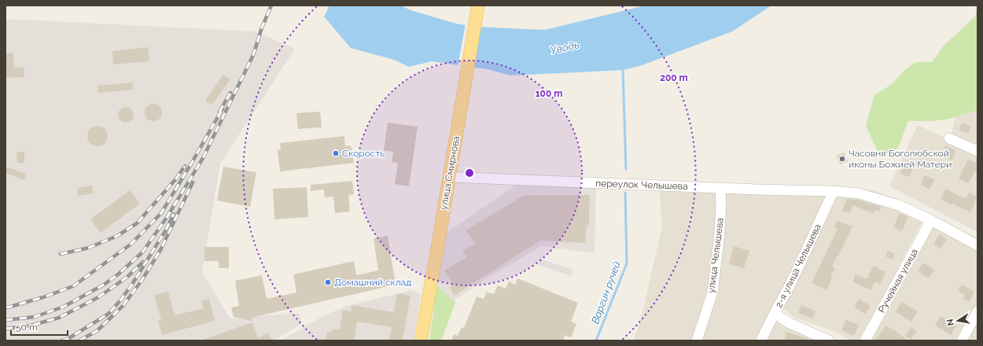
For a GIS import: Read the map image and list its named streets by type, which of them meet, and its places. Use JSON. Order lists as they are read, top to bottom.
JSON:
{
  "streets": {
    "main road": ["улица Смирнова"],
    "street": [
      "переулок Челышева",
      "улица Челышева",
      "2-я улица Челышева",
      "Ручейная улица"
    ]
  },
  "crossings": [
    ["улица Смирнова", "переулок Челышева"],
    ["переулок Челышева", "улица Челышева"],
    ["переулок Челышева", "2-я улица Челышева"],
    ["переулок Челышева", "Ручейная улица"]
  ],
  "water": ["Уводь", "Варгин ручей"],
  "places": ["Скорость", "Часовня Боголюбской иконы Божией Матери", "Домашний склад"],
  "scale_bar": "50 m",
  "north": "left",
  "rings": ["200 m", "100 m"]
}
